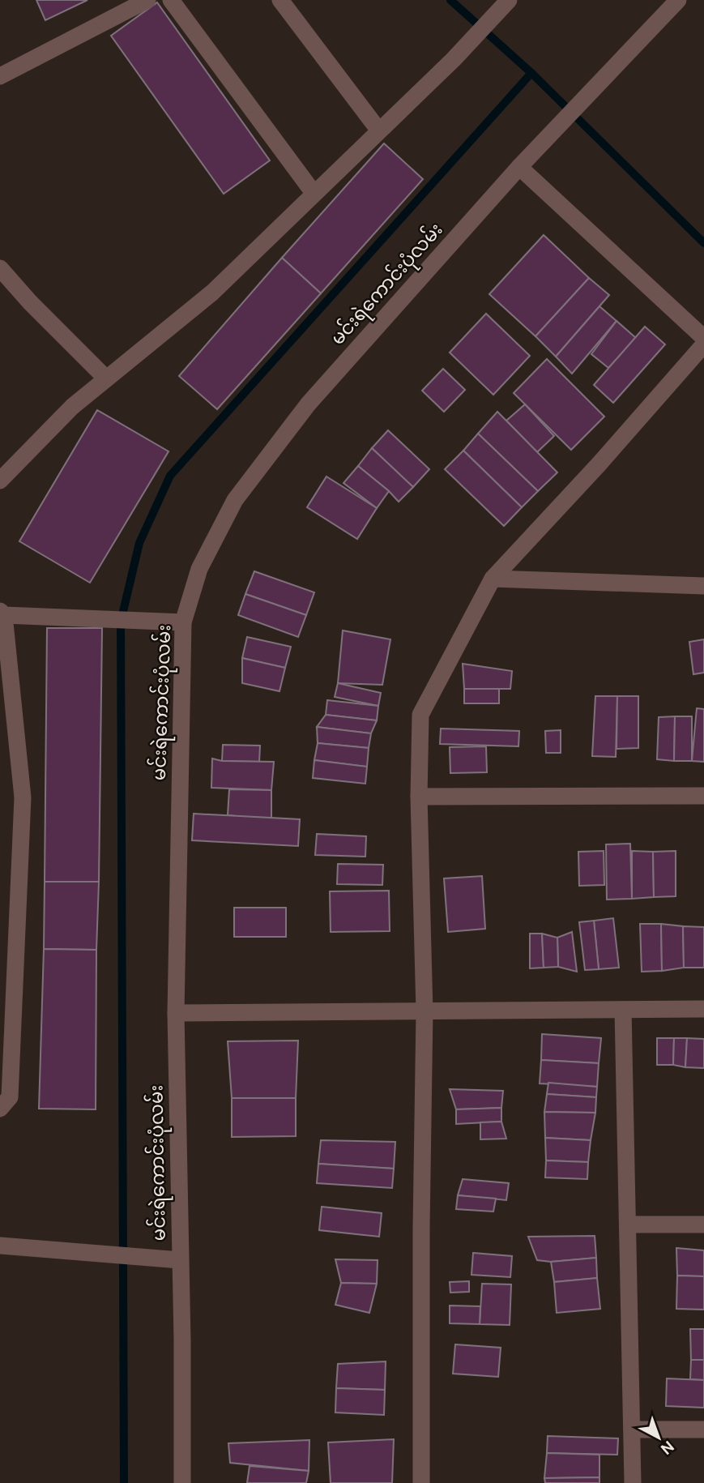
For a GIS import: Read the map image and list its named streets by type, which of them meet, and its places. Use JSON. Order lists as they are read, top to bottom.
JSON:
{
  "streets": {
    "street": ["မင်းရဲကောင်းပုံလမ်း"]
  },
  "north": "bottom right"
}
